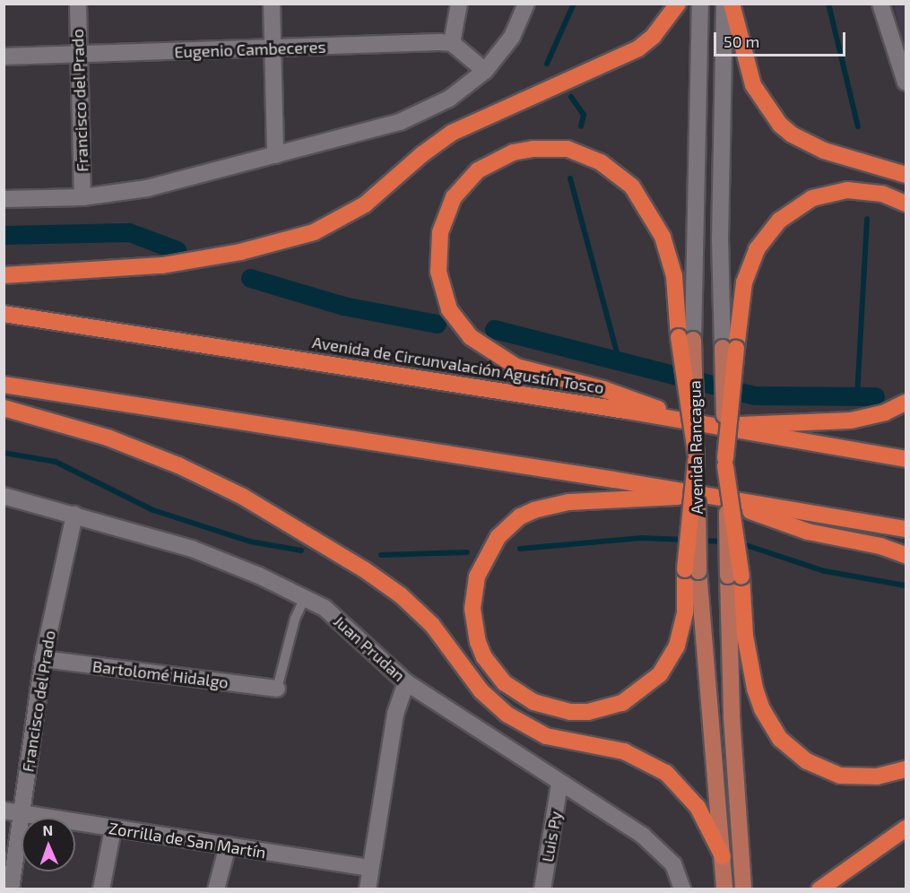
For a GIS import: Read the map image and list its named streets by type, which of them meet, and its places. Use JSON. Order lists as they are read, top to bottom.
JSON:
{
  "streets": {
    "highway": ["Avenida de Circunvalación Agustín Tosco"],
    "street": [
      "Eugenio Cambeceres",
      "Francisco del Prado",
      "Juan Prudan",
      "Bartolomé Hidalgo",
      "Luis Py",
      "Zorrilla de San Martín"
    ]
  },
  "crossings": [
    ["Eugenio Cambeceres", "Francisco del Prado"],
    ["Francisco del Prado", "Juan Prudan"],
    ["Francisco del Prado", "Bartolomé Hidalgo"],
    ["Francisco del Prado", "Zorrilla de San Martín"],
    ["Juan Prudan", "Luis Py"]
  ],
  "scale_bar": "50 m",
  "north": "top"
}
